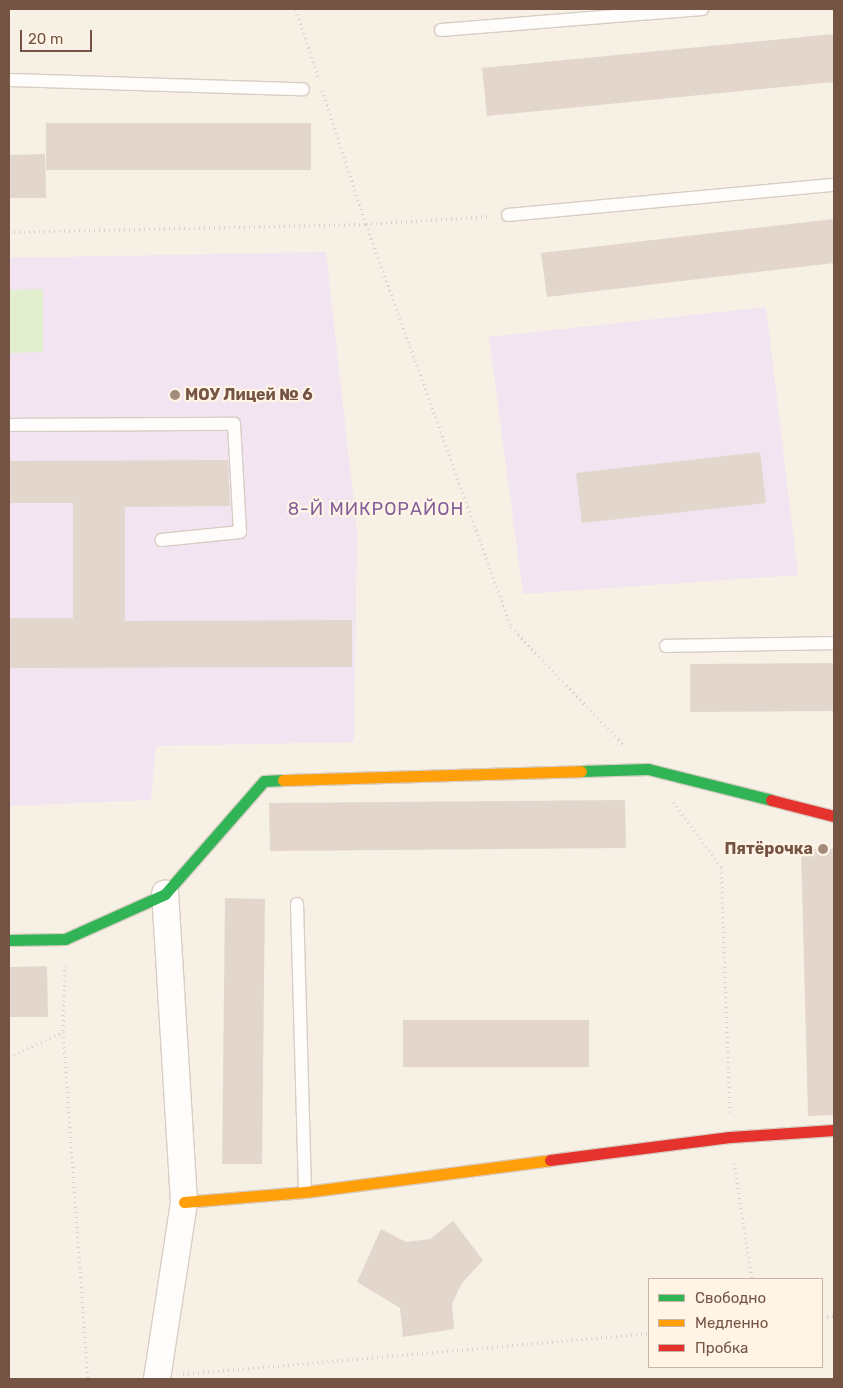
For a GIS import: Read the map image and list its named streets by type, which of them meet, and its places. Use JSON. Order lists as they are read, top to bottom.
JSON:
{
  "districts": ["8-Й МИКРОРАЙОН"],
  "places": ["МОУ Лицей № 6", "Пятёрочка"],
  "legend": ["Свободно", "Медленно", "Пробка"],
  "scale_bar": "20 m"
}
